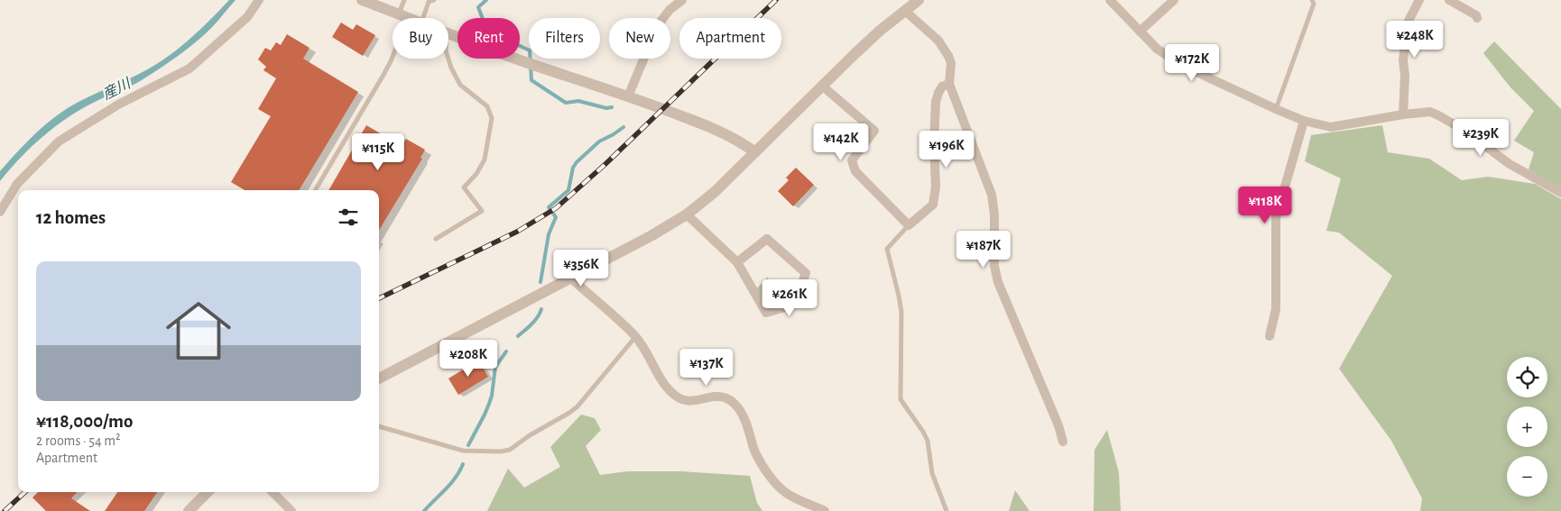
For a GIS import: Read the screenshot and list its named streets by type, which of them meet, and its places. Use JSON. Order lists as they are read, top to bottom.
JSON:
{
  "water": ["産川"],
  "page": {
    "chip": [
      "Buy",
      "Rent",
      "Filters",
      "New",
      "Apartment"
    ],
    "price": [
      "¥248K",
      "¥172K",
      "¥239K",
      "¥142K",
      "¥196K",
      "¥115K",
      "¥118K",
      "¥187K",
      "¥356K",
      "¥261K",
      "¥208K",
      "¥137K"
    ],
    "heading": "12 homes",
    "list": [
      {
        "name": "¥118,000/mo",
        "note": "2 rooms · 54 m² · Apartment"
      }
    ],
    "map_buttons": ["+", "−"]
  }
}
